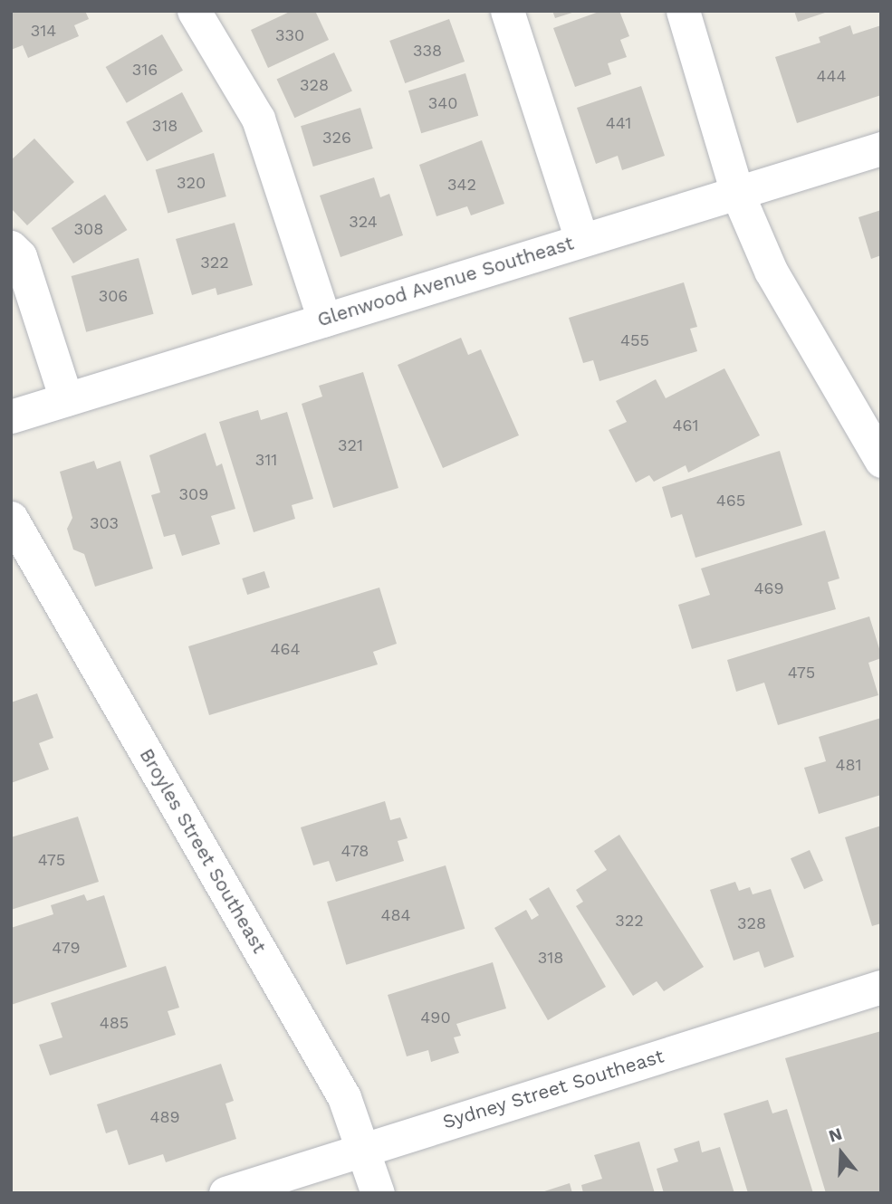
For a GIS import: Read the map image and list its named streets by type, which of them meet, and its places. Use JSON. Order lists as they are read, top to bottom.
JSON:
{
  "streets": {
    "street": ["Glenwood Avenue Southeast", "Broyles Street Southeast", "Sydney Street Southeast"]
  },
  "crossings": [
    ["Broyles Street Southeast", "Sydney Street Southeast"]
  ],
  "house_numbers": [
    "314",
    "330",
    "338",
    "316",
    "444",
    "328",
    "340",
    "441",
    "318",
    "326",
    "320",
    "342",
    "324",
    "308",
    "322",
    "306",
    "455",
    "461",
    "321",
    "311",
    "309",
    "465",
    "303",
    "469",
    "464",
    "475",
    "481",
    "478",
    "475",
    "484",
    "322",
    "328",
    "479",
    "318",
    "490",
    "485",
    "489"
  ],
  "north": "top"
}
